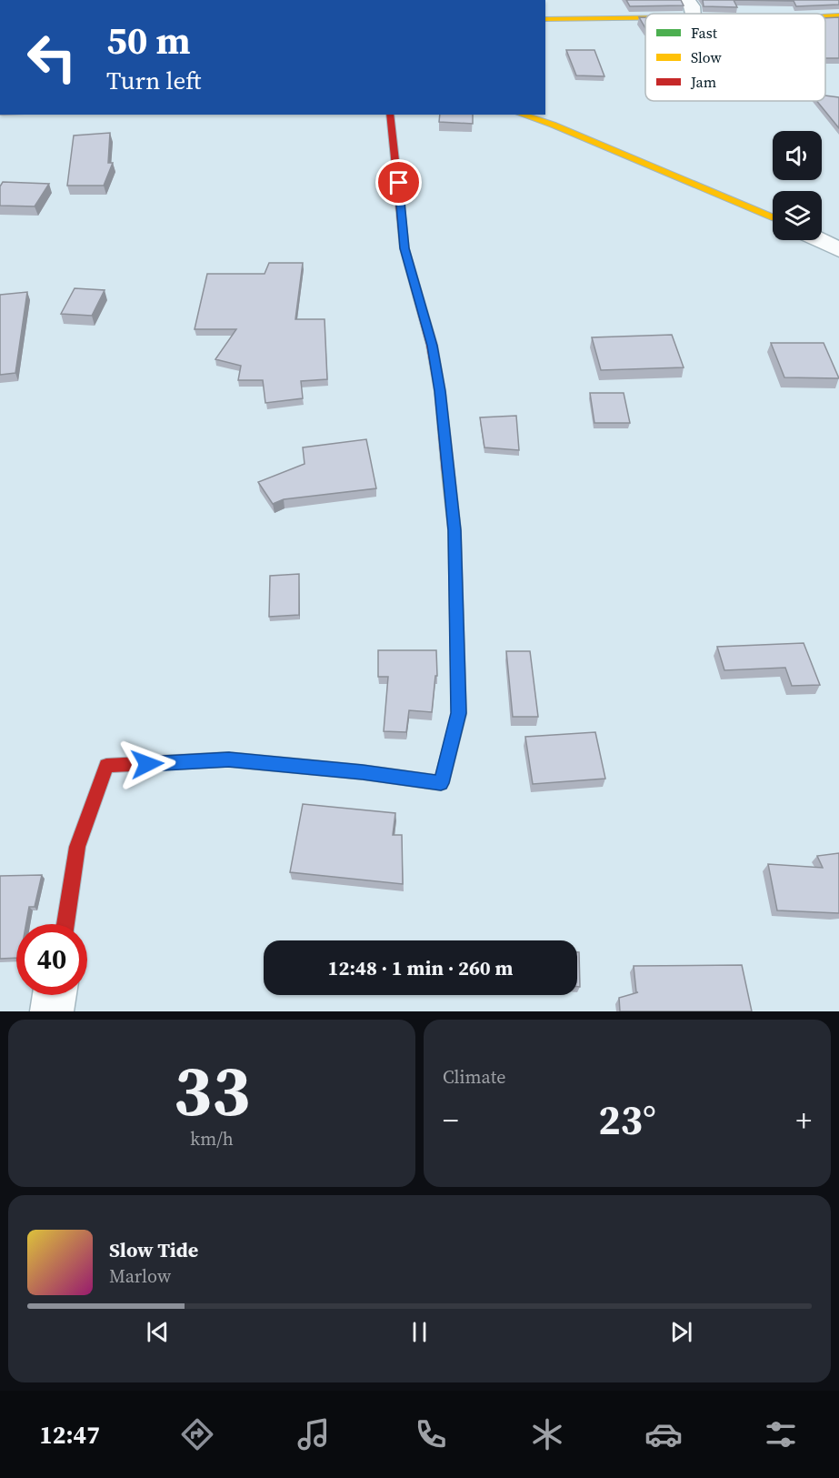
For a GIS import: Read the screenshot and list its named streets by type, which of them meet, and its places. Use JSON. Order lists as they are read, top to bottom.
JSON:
{
  "legend": ["Fast", "Slow", "Jam"],
  "page": {
    "turn": ["50 m", "Turn left"],
    "limit": "40",
    "trip": "12:48 · 1 min · 260 m",
    "tile": [
      ["33", "km/h"],
      "Climate"
    ],
    "heat": ["−", "23°", "+"],
    "song": ["Slow Tide", "Marlow"],
    "tabs": "12:47"
  }
}
